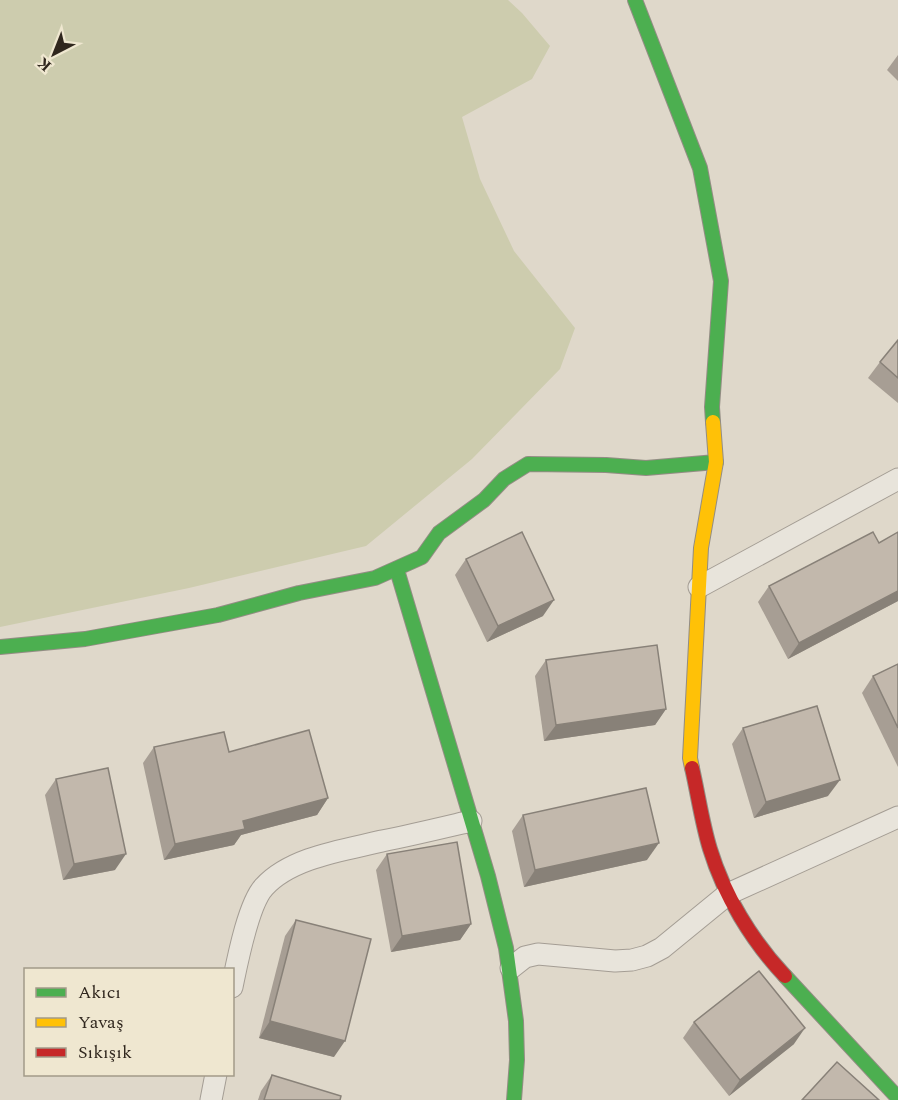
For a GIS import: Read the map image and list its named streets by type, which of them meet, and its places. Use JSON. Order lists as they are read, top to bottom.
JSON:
{
  "legend": ["Akıcı", "Yavaş", "Sıkışık"],
  "north": "bottom left"
}
